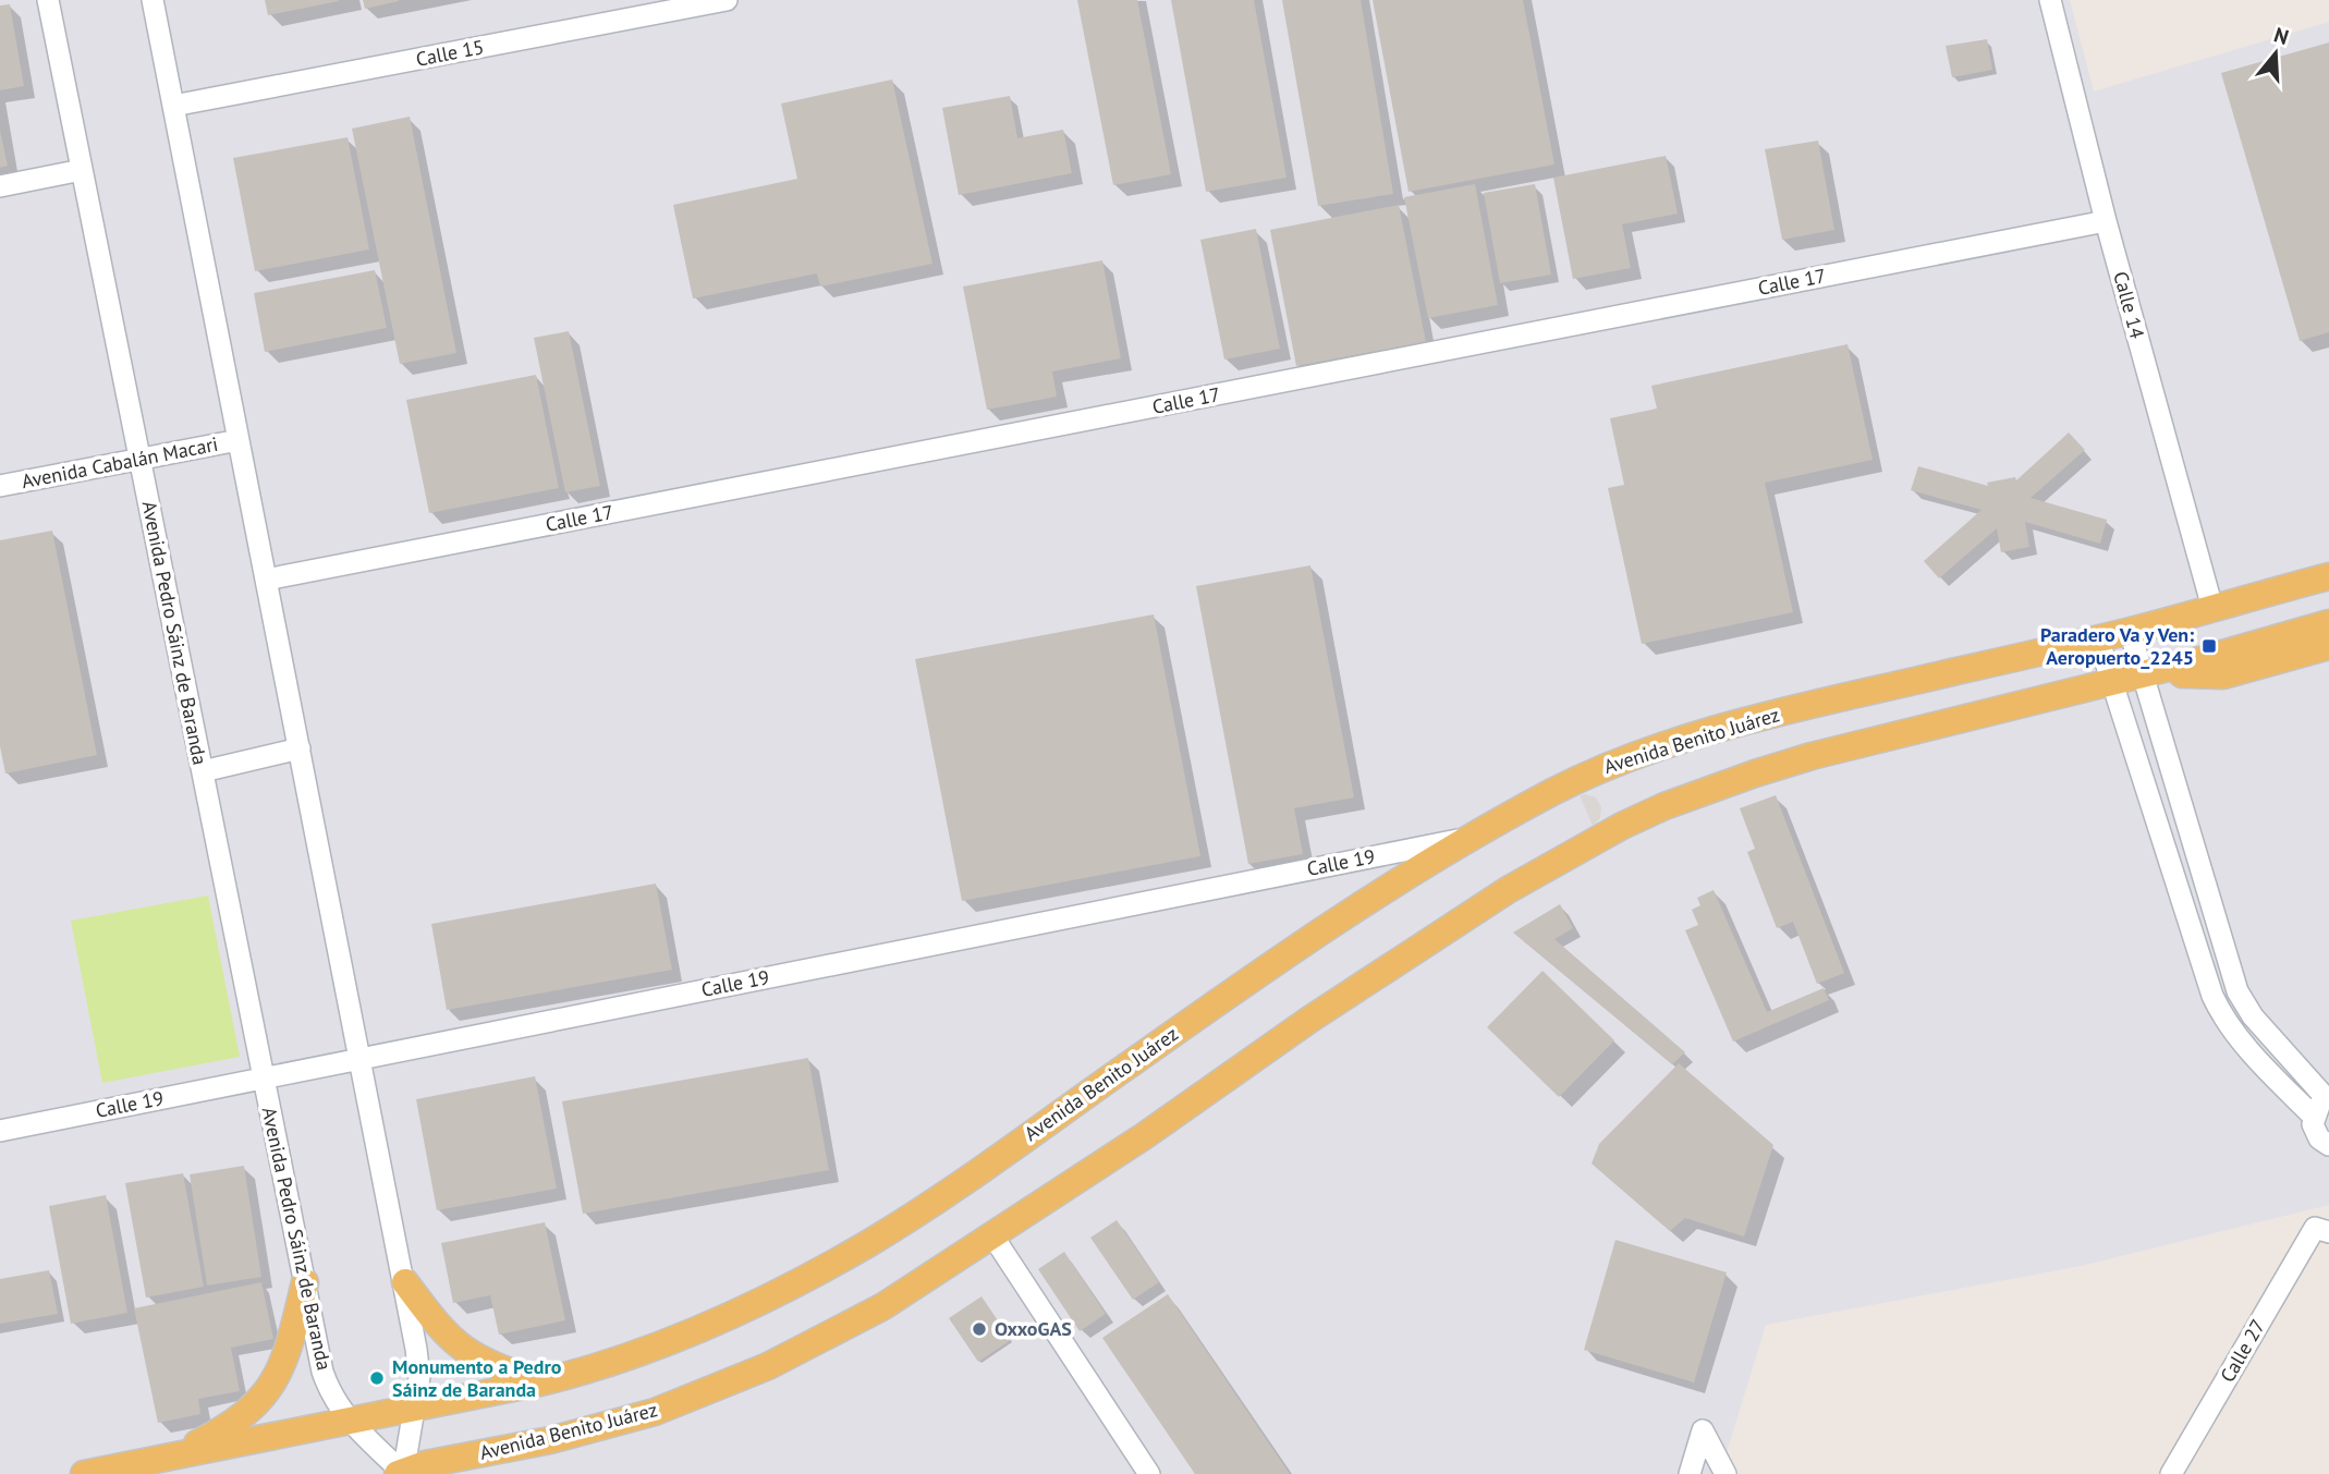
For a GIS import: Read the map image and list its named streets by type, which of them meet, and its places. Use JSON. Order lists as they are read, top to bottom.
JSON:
{
  "streets": {
    "main road": ["Avenida Benito Juárez"],
    "street": [
      "Calle 15",
      "Calle 17",
      "Calle 14",
      "Avenida Cabalán Macari",
      "Avenida Pedro Sáinz de Baranda",
      "Calle 19",
      "Calle 27"
    ]
  },
  "crossings": [
    ["Calle 17", "Calle 14"],
    ["Calle 14", "Avenida Benito Juárez"],
    ["Avenida Cabalán Macari", "Avenida Pedro Sáinz de Baranda"],
    ["Avenida Pedro Sáinz de Baranda", "Avenida Benito Juárez"],
    ["Avenida Pedro Sáinz de Baranda", "Calle 19"],
    ["Avenida Benito Juárez", "Calle 19"]
  ],
  "places": {
    "transit": ["Paradero Va y Ven: Aeropuerto_2245"],
    "other": ["OxxoGAS", "Monumento a Pedro Sáinz de Baranda"]
  },
  "north": "top"
}
